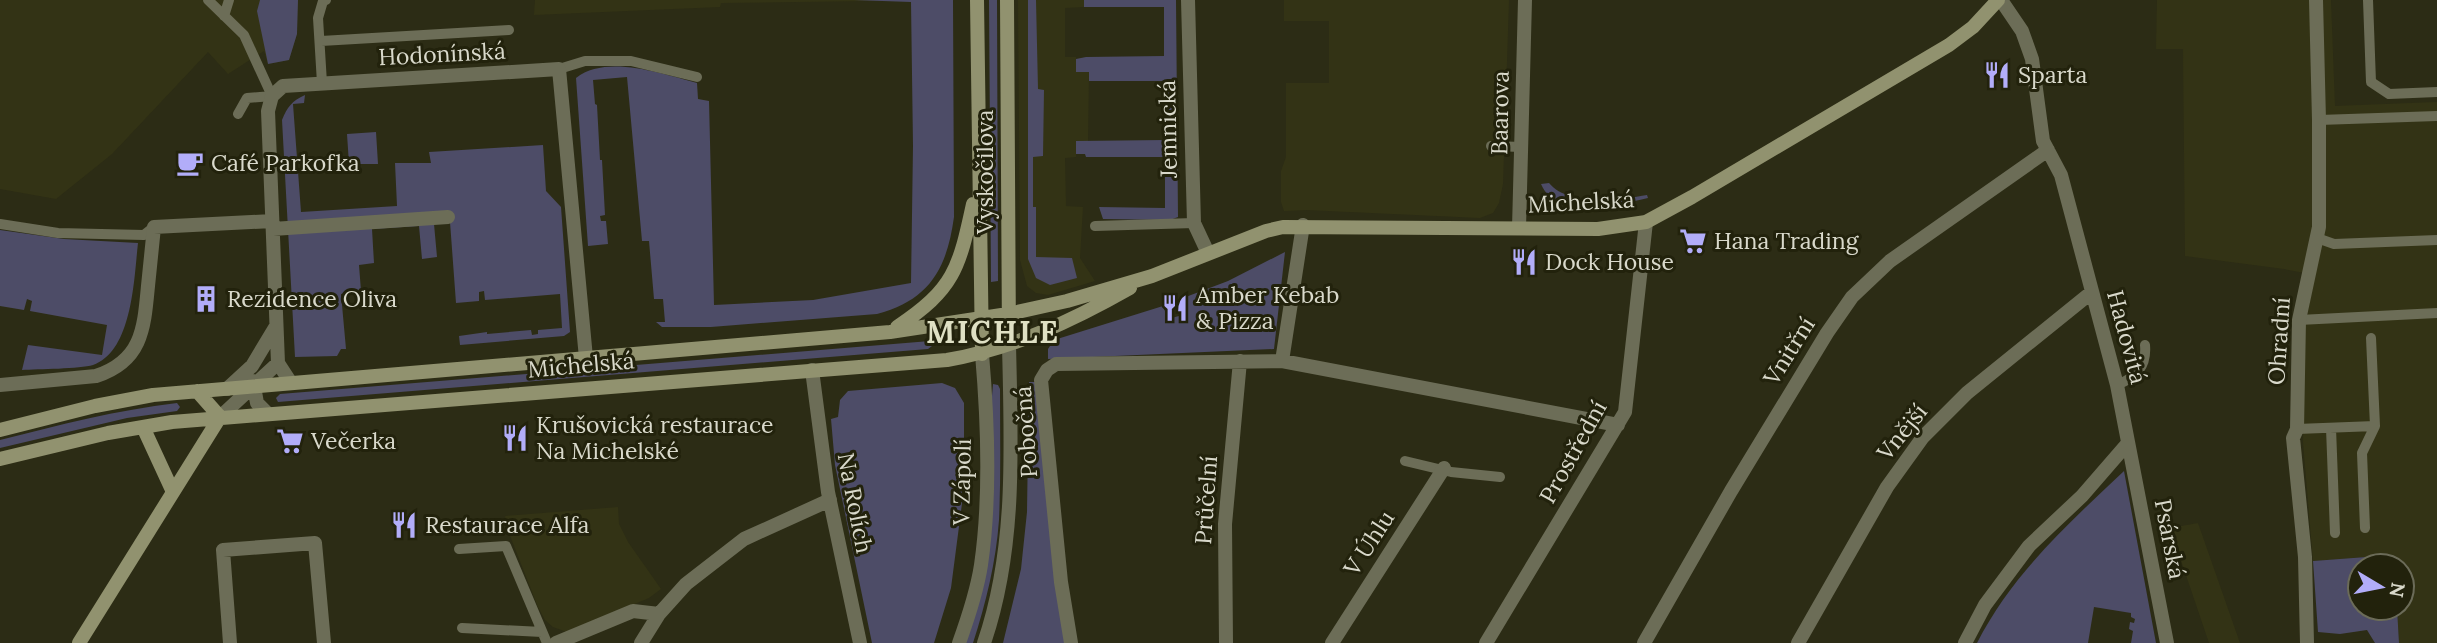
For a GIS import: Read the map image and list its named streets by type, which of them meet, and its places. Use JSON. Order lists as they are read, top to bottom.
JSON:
{
  "streets": {
    "main road": ["Vyskočilova", "Michelská", "V Zápolí"],
    "street": [
      "Hodonínská",
      "Baarova",
      "Jemnická",
      "Hadovitá",
      "Ohradní",
      "Vnitřní",
      "Pobočná",
      "Vnější",
      "Prostřední",
      "Průčelní",
      "Na Rolích",
      "Psárská",
      "V Úhlu"
    ]
  },
  "crossings": [
    ["Baarova", "Michelská"],
    ["Jemnická", "Michelská"],
    ["Vyskočilova", "Michelská"],
    ["Vyskočilova", "V Zápolí"],
    ["Michelská", "Hadovitá"],
    ["Michelská", "Prostřední"],
    ["Michelská", "V Zápolí"],
    ["Michelská", "Na Rolích"],
    ["Hadovitá", "Vnitřní"],
    ["Hadovitá", "Vnější"],
    ["Hadovitá", "Psárská"],
    ["Pobočná", "Prostřední"],
    ["Pobočná", "Průčelní"]
  ],
  "districts": ["MICHLE"],
  "places": {
    "restaurant": [
      "Sparta",
      "Dock House",
      "Amber Kebab & Pizza",
      "Krušovická restaurace Na Michelské",
      "Restaurace Alfa"
    ],
    "cafe": ["Café Parkofka"],
    "supermarket": ["Hana Trading", "Večerka"],
    "building": ["Rezidence Oliva"]
  },
  "north": "right"
}
